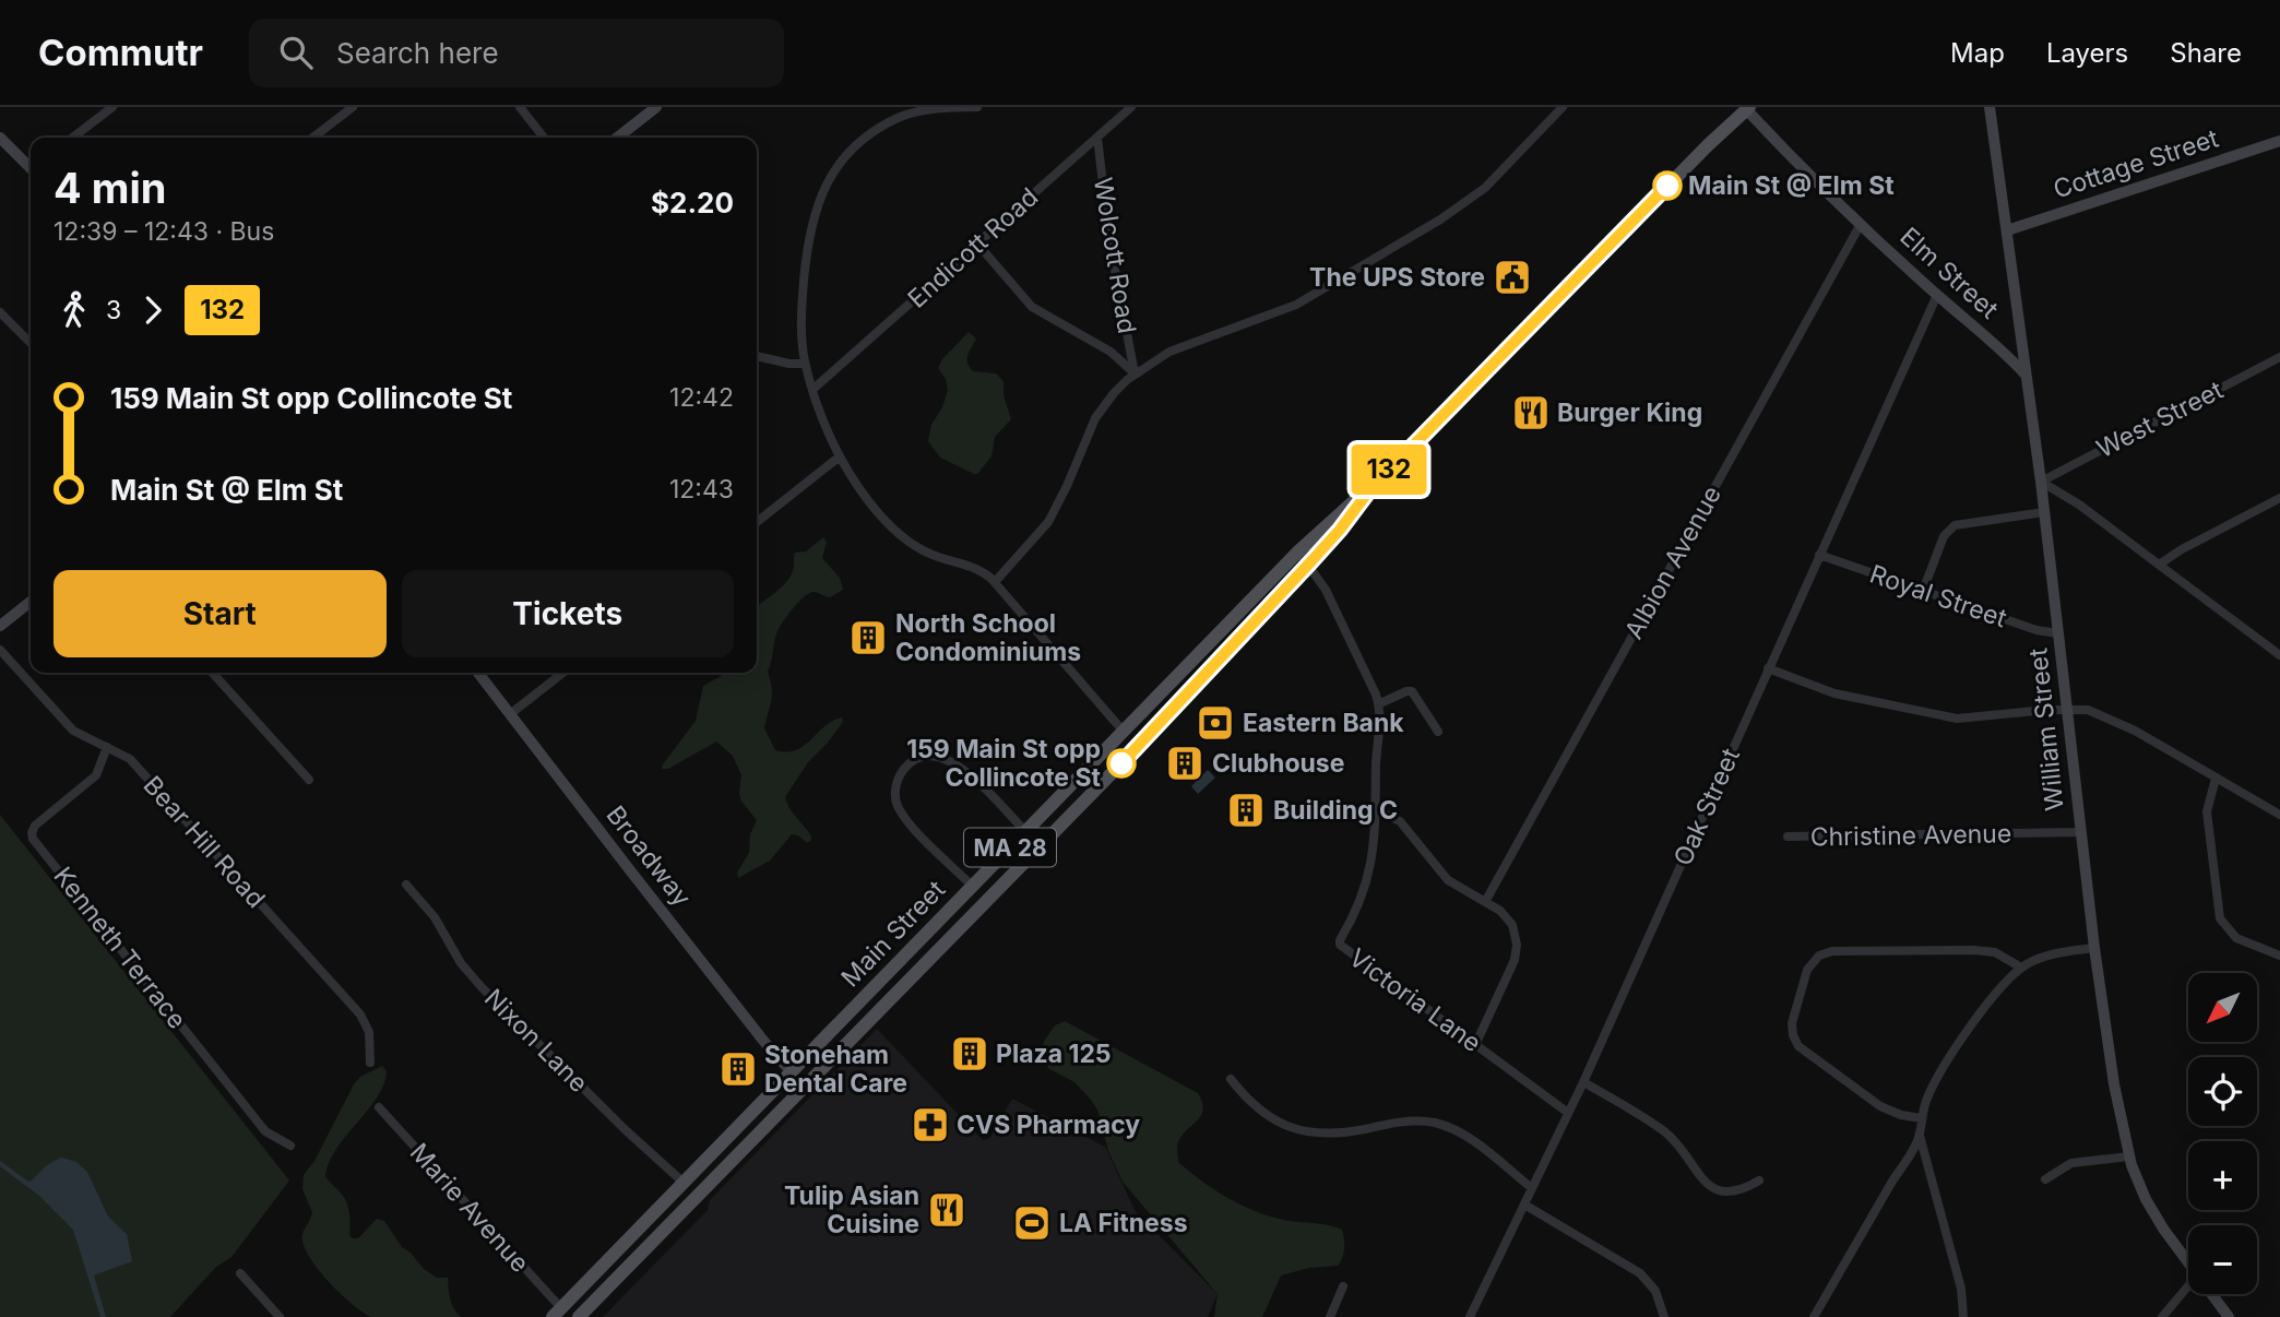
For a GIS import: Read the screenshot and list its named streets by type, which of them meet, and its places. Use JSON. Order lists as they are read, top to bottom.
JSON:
{
  "streets": {
    "main road": [
      "Cottage Street",
      "Elm Street",
      "William Street",
      "MA 28",
      "Broadway",
      "Main Street"
    ],
    "street": [
      "Endicott Road",
      "Wolcott Road",
      "West Street",
      "Albion Avenue",
      "Royal Street",
      "Oak Street",
      "Christine Avenue",
      "Bear Hill Road",
      "Kenneth Terrace",
      "Victoria Lane",
      "Nixon Lane",
      "Marie Avenue"
    ]
  },
  "crossings": [
    ["Cottage Street", "William Street"],
    ["Endicott Road", "Wolcott Road"],
    ["Elm Street", "Albion Avenue"],
    ["Elm Street", "William Street"],
    ["Elm Street", "Oak Street"],
    ["Elm Street", "Main Street"],
    ["West Street", "William Street"],
    ["Royal Street", "William Street"],
    ["Royal Street", "Oak Street"],
    ["William Street", "Christine Avenue"],
    ["Oak Street", "Victoria Lane"],
    ["Bear Hill Road", "Kenneth Terrace"],
    ["Broadway", "Main Street"],
    ["Main Street", "Nixon Lane"],
    ["Main Street", "Marie Avenue"]
  ],
  "places": {
    "other": ["Main St @ Elm St", "159 Main St opp Collincote St"],
    "public building": ["The UPS Store"],
    "restaurant": ["Burger King", "Tulip Asian Cuisine"],
    "building": [
      "North School Condominiums",
      "Clubhouse",
      "Building C",
      "Plaza 125",
      "Stoneham Dental Care"
    ],
    "bank": ["Eastern Bank"],
    "pharmacy": ["CVS Pharmacy"],
    "sports": ["LA Fitness"]
  },
  "lines": ["bus line 132"],
  "north": "bottom left",
  "page": {
    "header": "Commutr",
    "search": "Search here",
    "nav": ["Map", "Layers", "Share"],
    "on_map": "132",
    "heading": ["4 min", "12:39 – 12:43 · Bus", "$2.20"],
    "legs": ["3", "132"],
    "list": [
      {
        "name": "159 Main St opp Collincote St",
        "value": "12:42"
      },
      {
        "name": "Main St @ Elm St",
        "value": "12:43"
      }
    ],
    "buttons": ["Start", "Tickets"],
    "map_buttons": ["+", "−"]
  }
}
